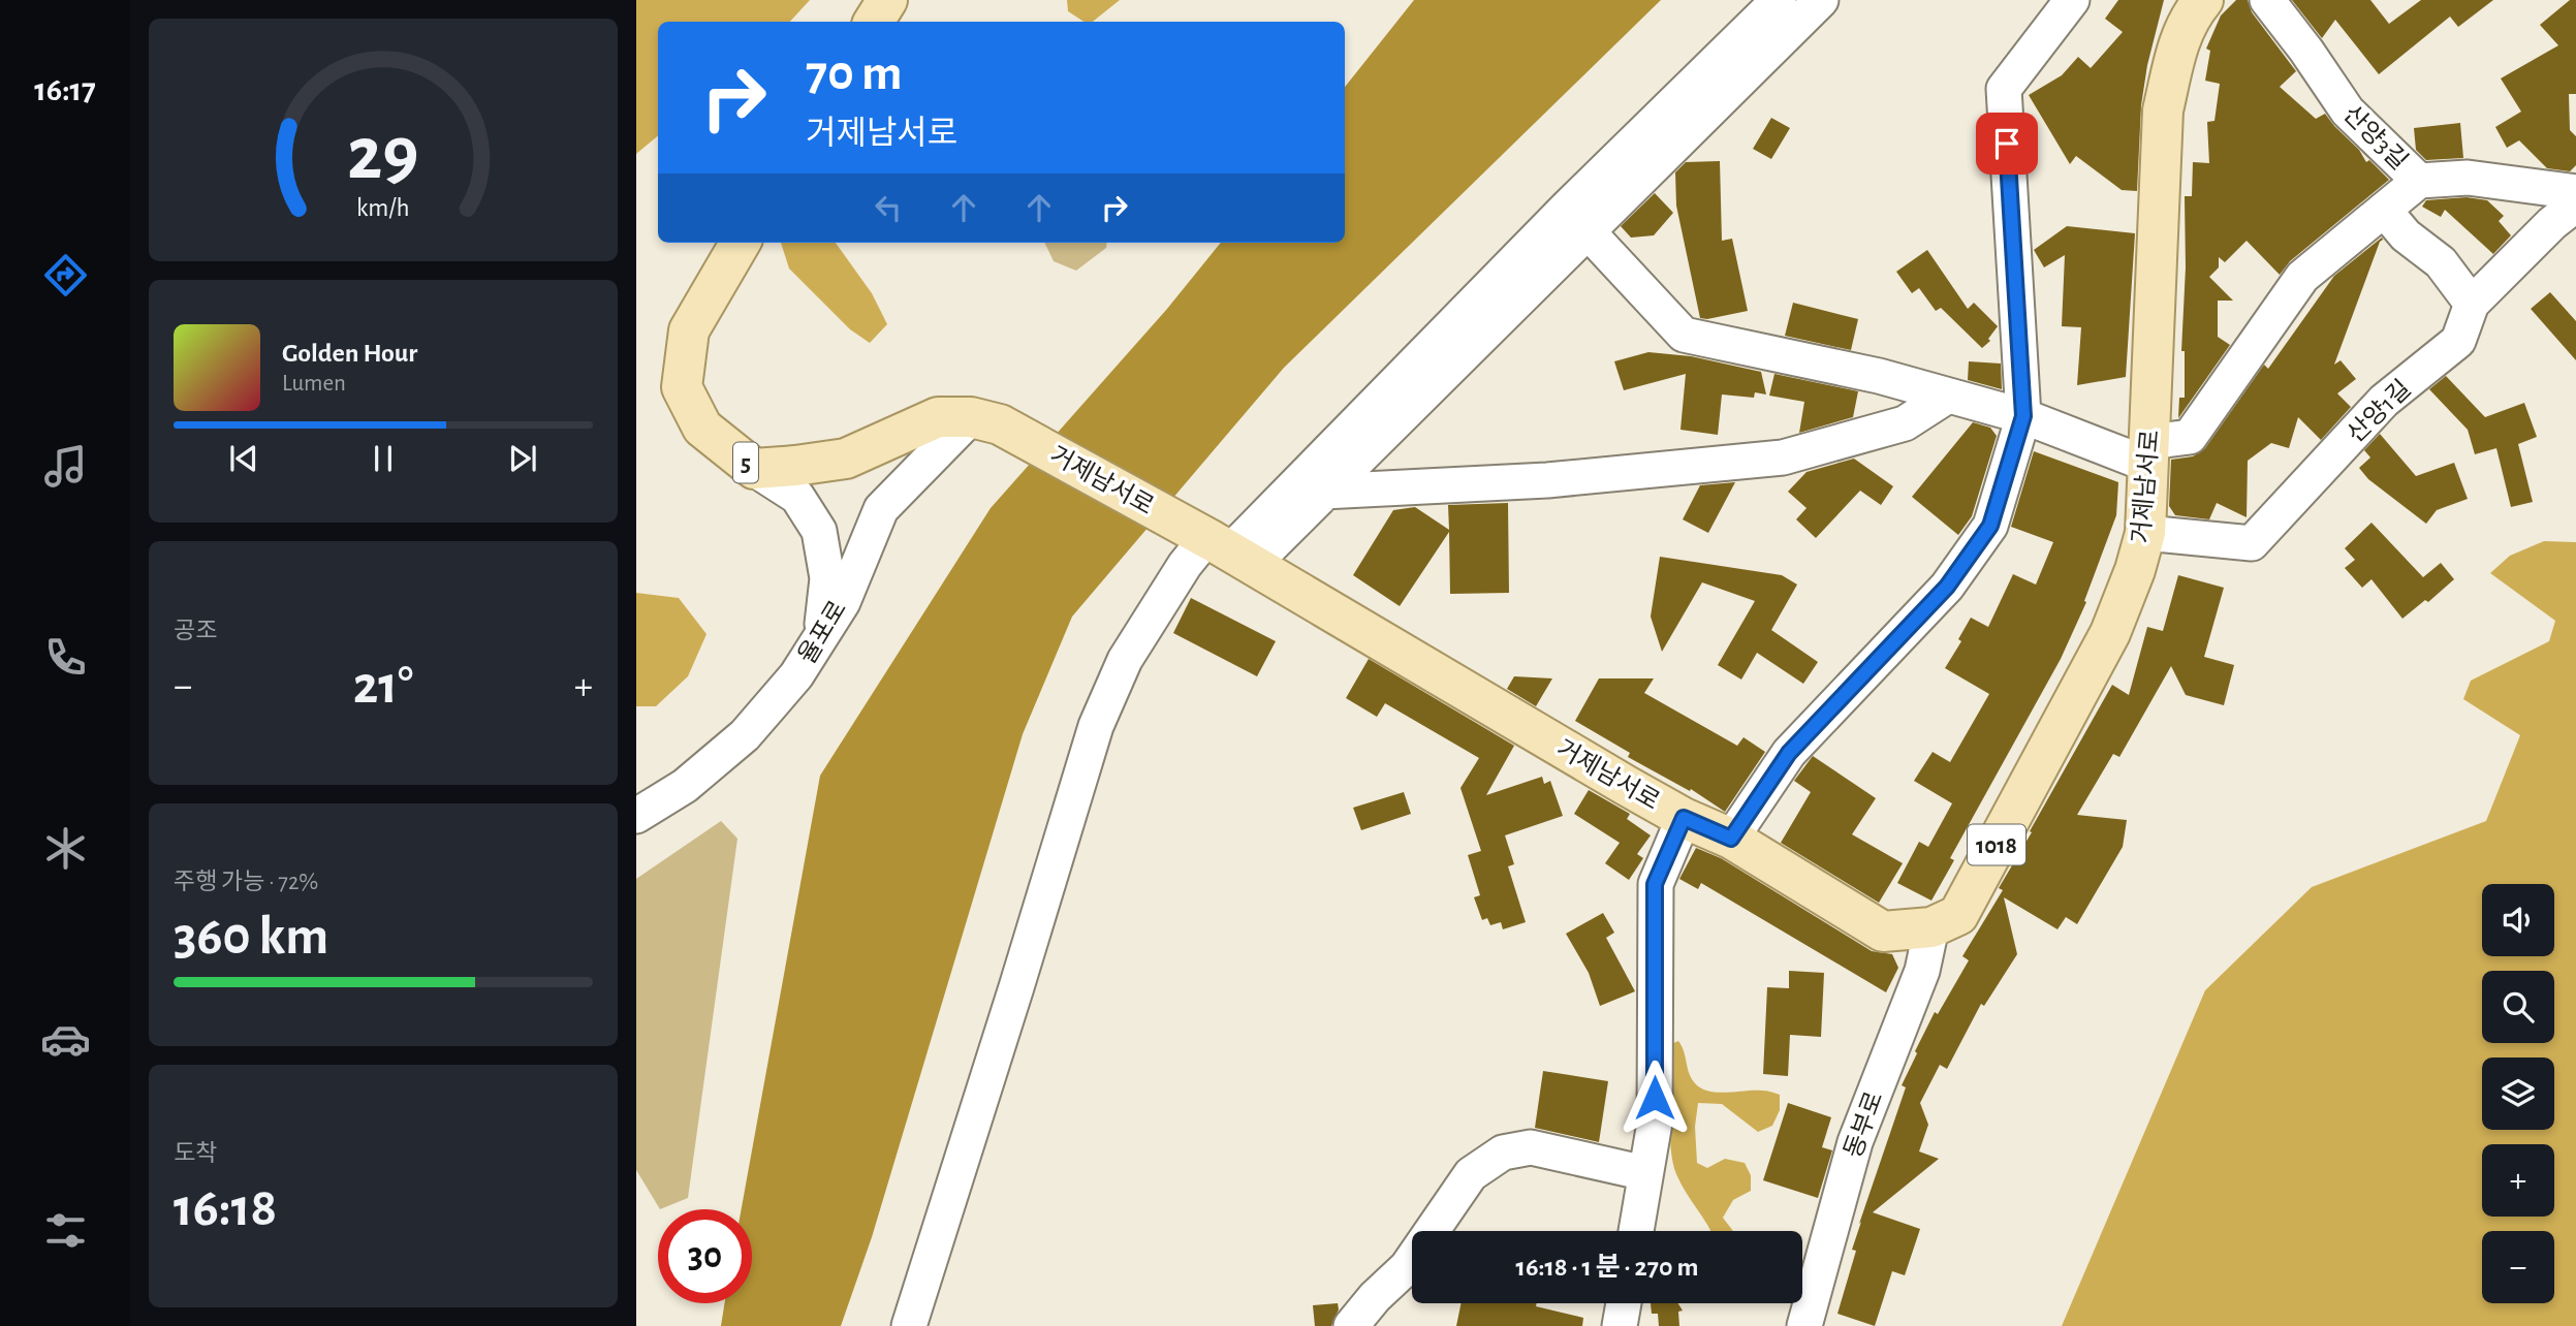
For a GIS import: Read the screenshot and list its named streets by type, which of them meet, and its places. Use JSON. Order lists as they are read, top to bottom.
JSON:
{
  "streets": {
    "main road": ["5", "거제남서로", "1018"],
    "street": [
      "산양3길",
      "산양1길",
      "율포로",
      "동부로"
    ]
  },
  "crossings": [
    ["산양1길", "거제남서로"],
    ["5", "거제남서로"],
    ["5", "율포로"],
    ["거제남서로", "율포로"],
    ["거제남서로", "동부로"]
  ],
  "page": {
    "tabs": "16:17",
    "turn": ["70 m", "거제남서로"],
    "song": ["Golden Hour", "Lumen"],
    "tile": [
      "공조",
      ["주행 가능 · 72%", "360 km"],
      ["도착", "16:18"]
    ],
    "heat": ["−", "21°", "+"],
    "map_buttons": ["+", "−"],
    "limit": "30",
    "trip": "16:18 · 1 분 · 270 m",
    "gauge": ["29", "km/h"]
  }
}
